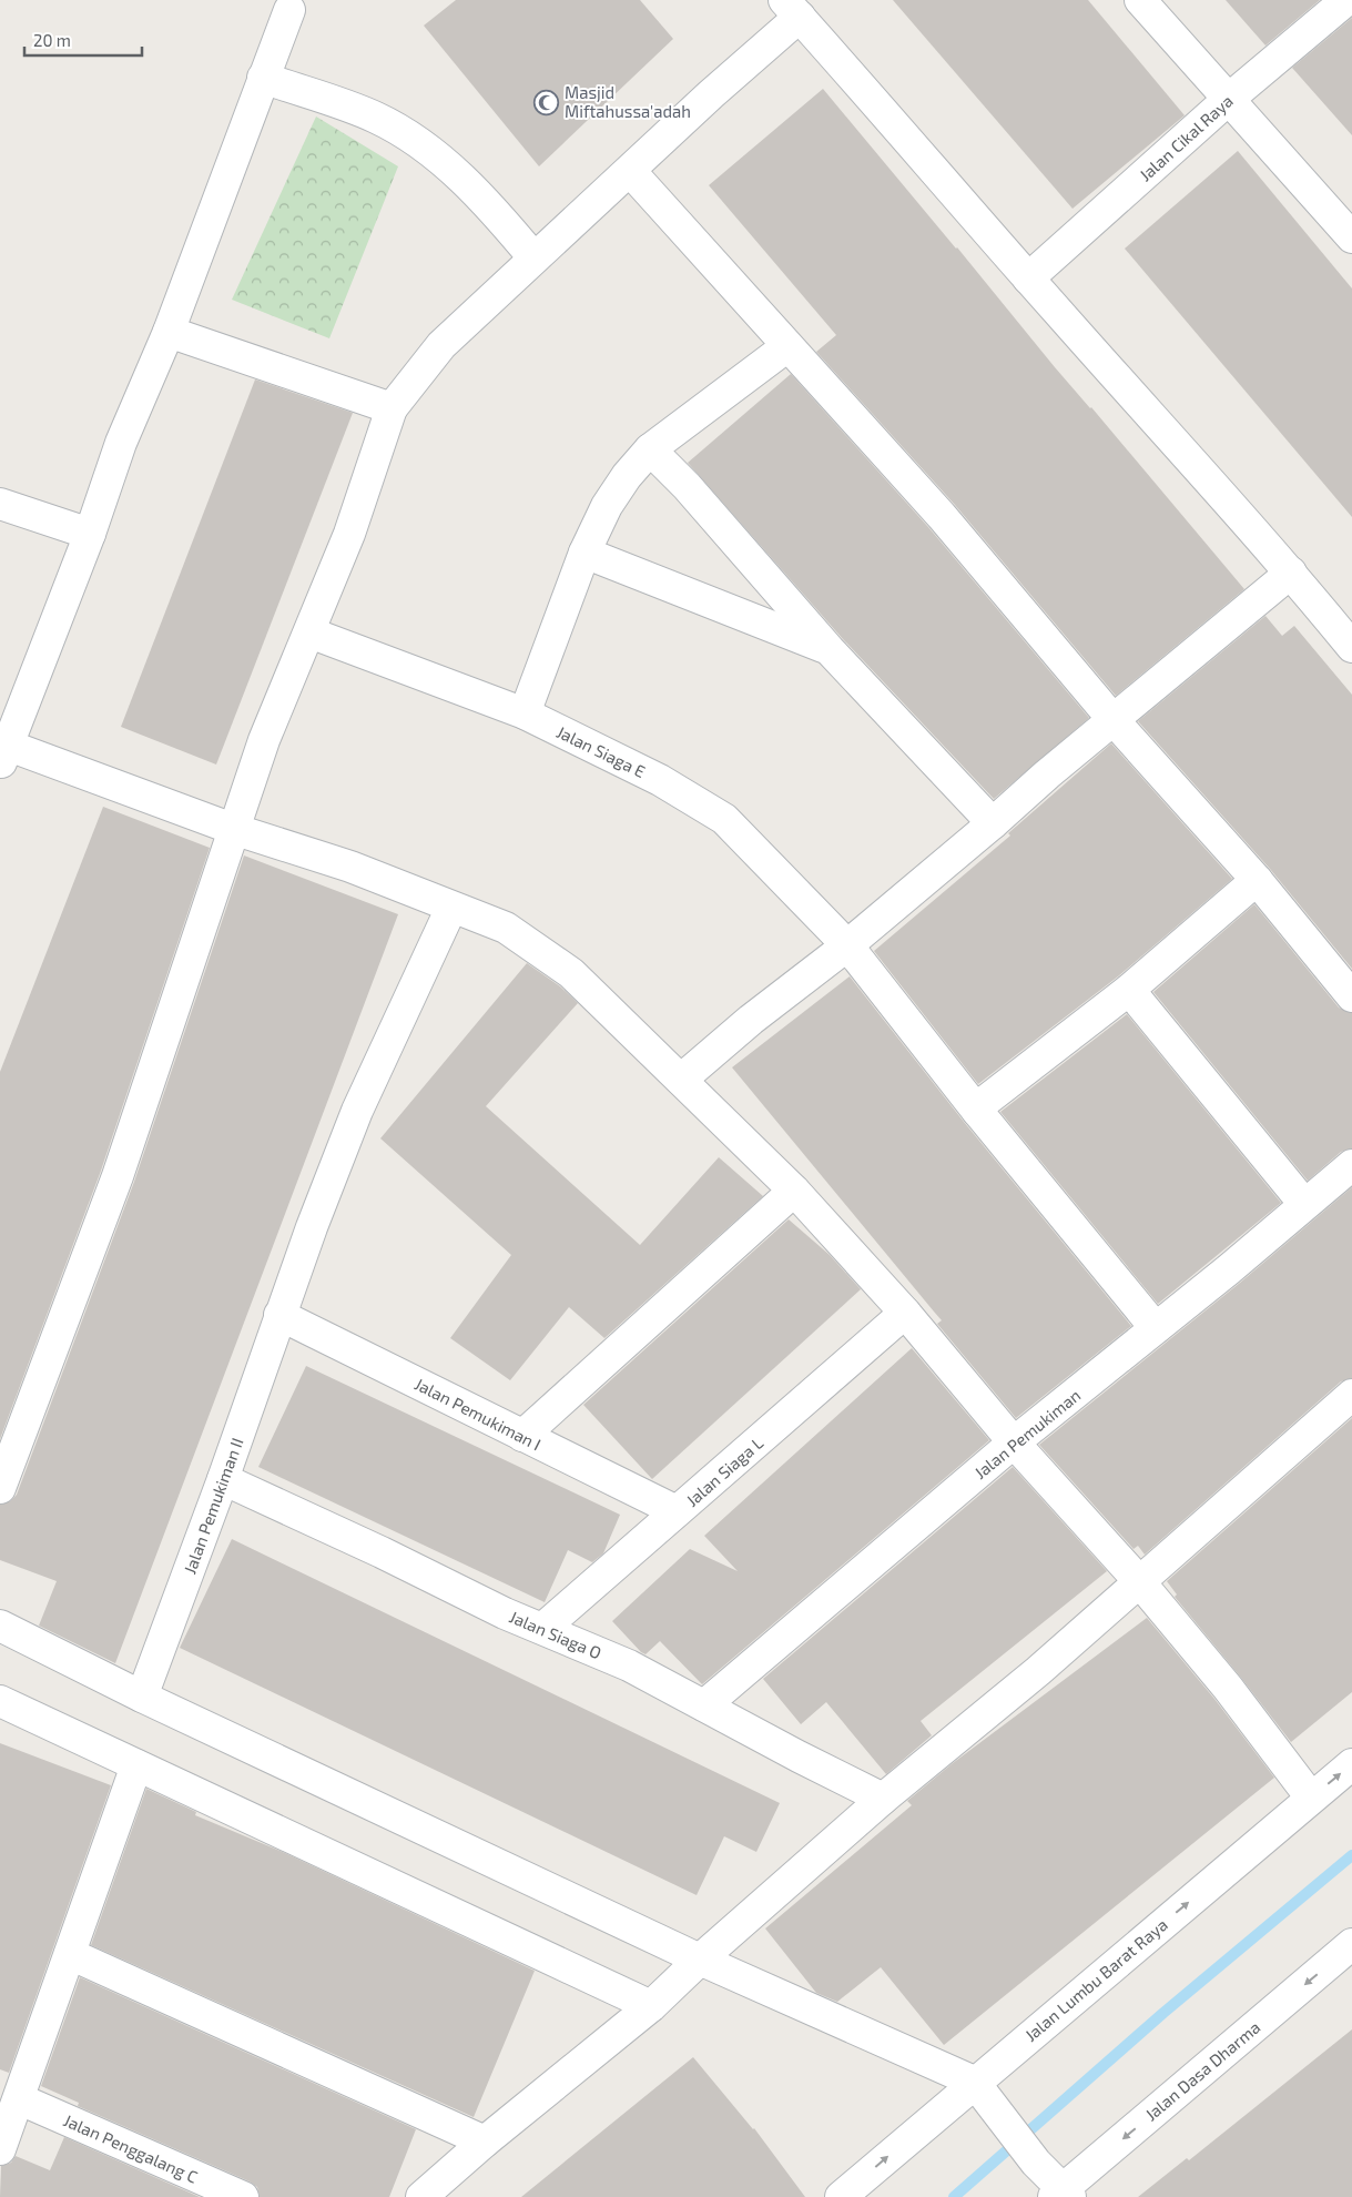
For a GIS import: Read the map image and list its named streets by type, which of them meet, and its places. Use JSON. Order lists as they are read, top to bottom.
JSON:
{
  "streets": {
    "street": [
      "Jalan Cikal Raya",
      "Jalan Siaga E",
      "Jalan Pemukiman I",
      "Jalan Pemukiman",
      "Jalan Siaga L",
      "Jalan Pemukiman II",
      "Jalan Siaga O",
      "Jalan Lumbu Barat Raya",
      "Jalan Dasa Dharma",
      "Jalan Penggalang C"
    ]
  },
  "crossings": [
    ["Jalan Siaga E", "Jalan Pemukiman"],
    ["Jalan Pemukiman I", "Jalan Siaga L"],
    ["Jalan Pemukiman I", "Jalan Pemukiman II"],
    ["Jalan Pemukiman", "Jalan Siaga O"],
    ["Jalan Siaga L", "Jalan Siaga O"],
    ["Jalan Pemukiman II", "Jalan Siaga O"]
  ],
  "one_way": ["Jalan Dasa Dharma"],
  "places": {
    "mosque": ["Masjid Miftahussa'adah"]
  },
  "scale_bar": "20 m"
}
